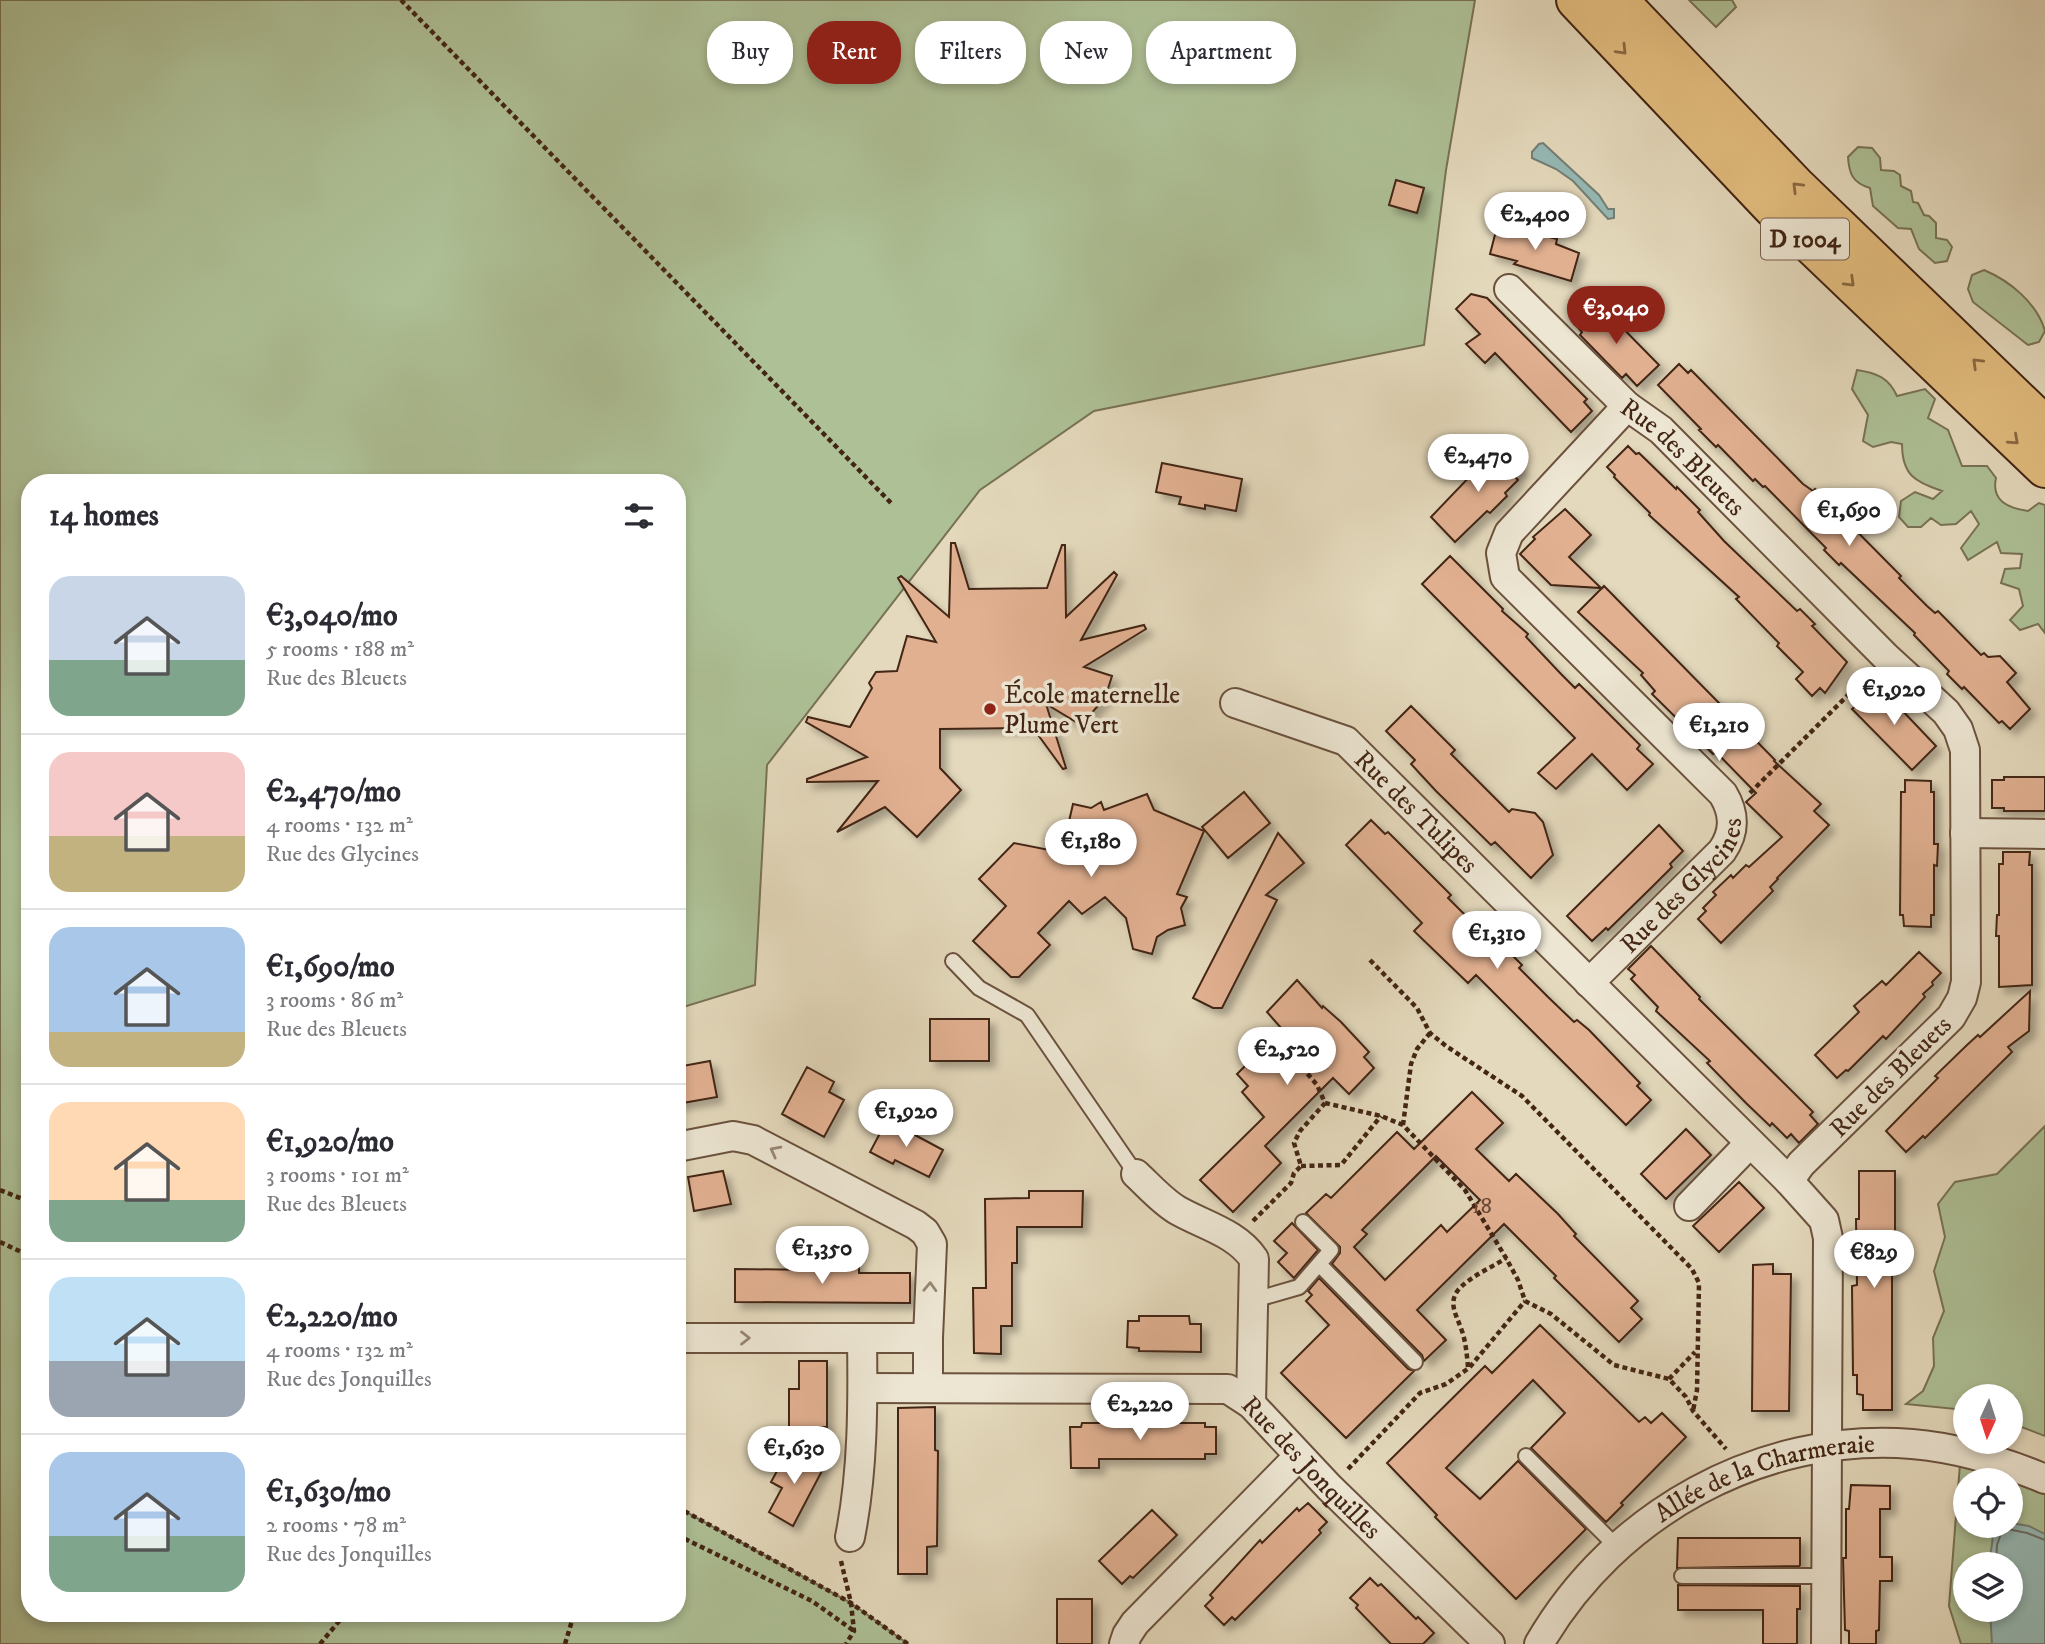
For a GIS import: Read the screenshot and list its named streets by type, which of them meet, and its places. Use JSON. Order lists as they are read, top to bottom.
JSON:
{
  "streets": {
    "highway": ["D 1004"],
    "street": [
      "Rue des Bleuets",
      "Rue des Tulipes",
      "Rue des Glycines",
      "Rue des Jonquilles",
      "Allée de la Charmeraie"
    ]
  },
  "crossings": [
    ["Rue des Bleuets", "Rue des Tulipes"],
    ["Rue des Bleuets", "Rue des Glycines"],
    ["Rue des Tulipes", "Rue des Glycines"],
    ["Rue des Tulipes", "Allée de la Charmeraie"]
  ],
  "places": ["École maternelle Plume Vert"],
  "house_numbers": ["18"],
  "north": "bottom",
  "page": {
    "chip": [
      "Buy",
      "Rent",
      "Filters",
      "New",
      "Apartment"
    ],
    "price": [
      "€2,400",
      "€3,040",
      "€2,470",
      "€1,690",
      "€1,920",
      "€1,210",
      "€1,180",
      "€1,310",
      "€2,520",
      "€1,920",
      "€1,350",
      "€829",
      "€2,220",
      "€1,630"
    ],
    "heading": "14 homes",
    "list": [
      {
        "name": "€3,040/mo",
        "note": "5 rooms · 188 m² · Rue des Bleuets"
      },
      {
        "name": "€2,470/mo",
        "note": "4 rooms · 132 m² · Rue des Glycines"
      },
      {
        "name": "€1,690/mo",
        "note": "3 rooms · 86 m² · Rue des Bleuets"
      },
      {
        "name": "€1,920/mo",
        "note": "3 rooms · 101 m² · Rue des Bleuets"
      },
      {
        "name": "€2,220/mo",
        "note": "4 rooms · 132 m² · Rue des Jonquilles"
      },
      {
        "name": "€1,630/mo",
        "note": "2 rooms · 78 m² · Rue des Jonquilles"
      }
    ]
  }
}
